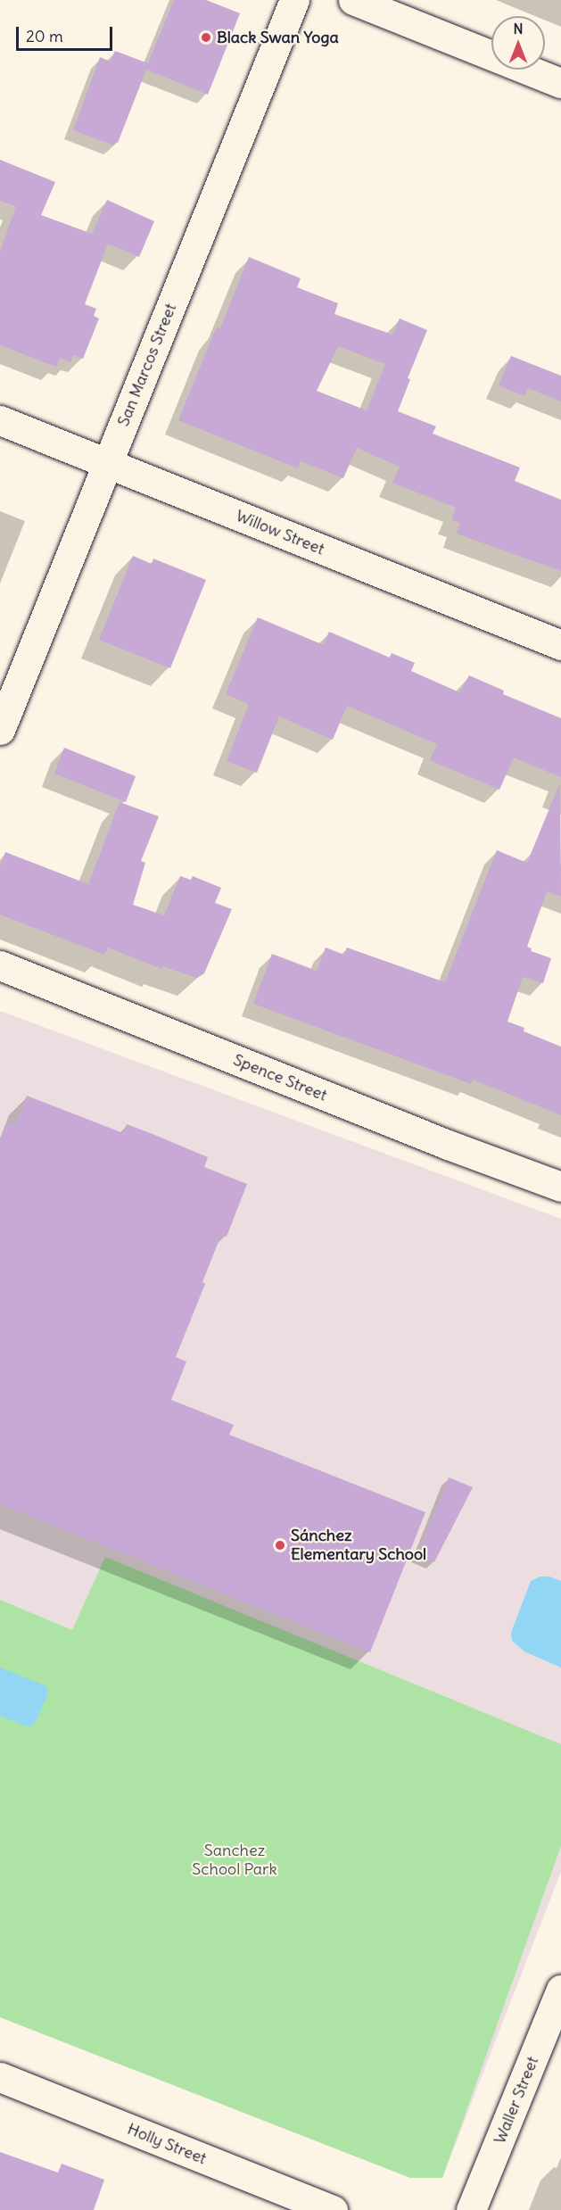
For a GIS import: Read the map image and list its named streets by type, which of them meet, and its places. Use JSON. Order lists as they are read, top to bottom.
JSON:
{
  "streets": {
    "street": [
      "San Marcos Street",
      "Willow Street",
      "Spence Street",
      "Waller Street",
      "Holly Street"
    ]
  },
  "crossings": [
    ["San Marcos Street", "Willow Street"]
  ],
  "parks": ["Sanchez School Park"],
  "places": ["Black Swan Yoga", "Sánchez Elementary School"],
  "scale_bar": "20 m",
  "north": "top"
}
